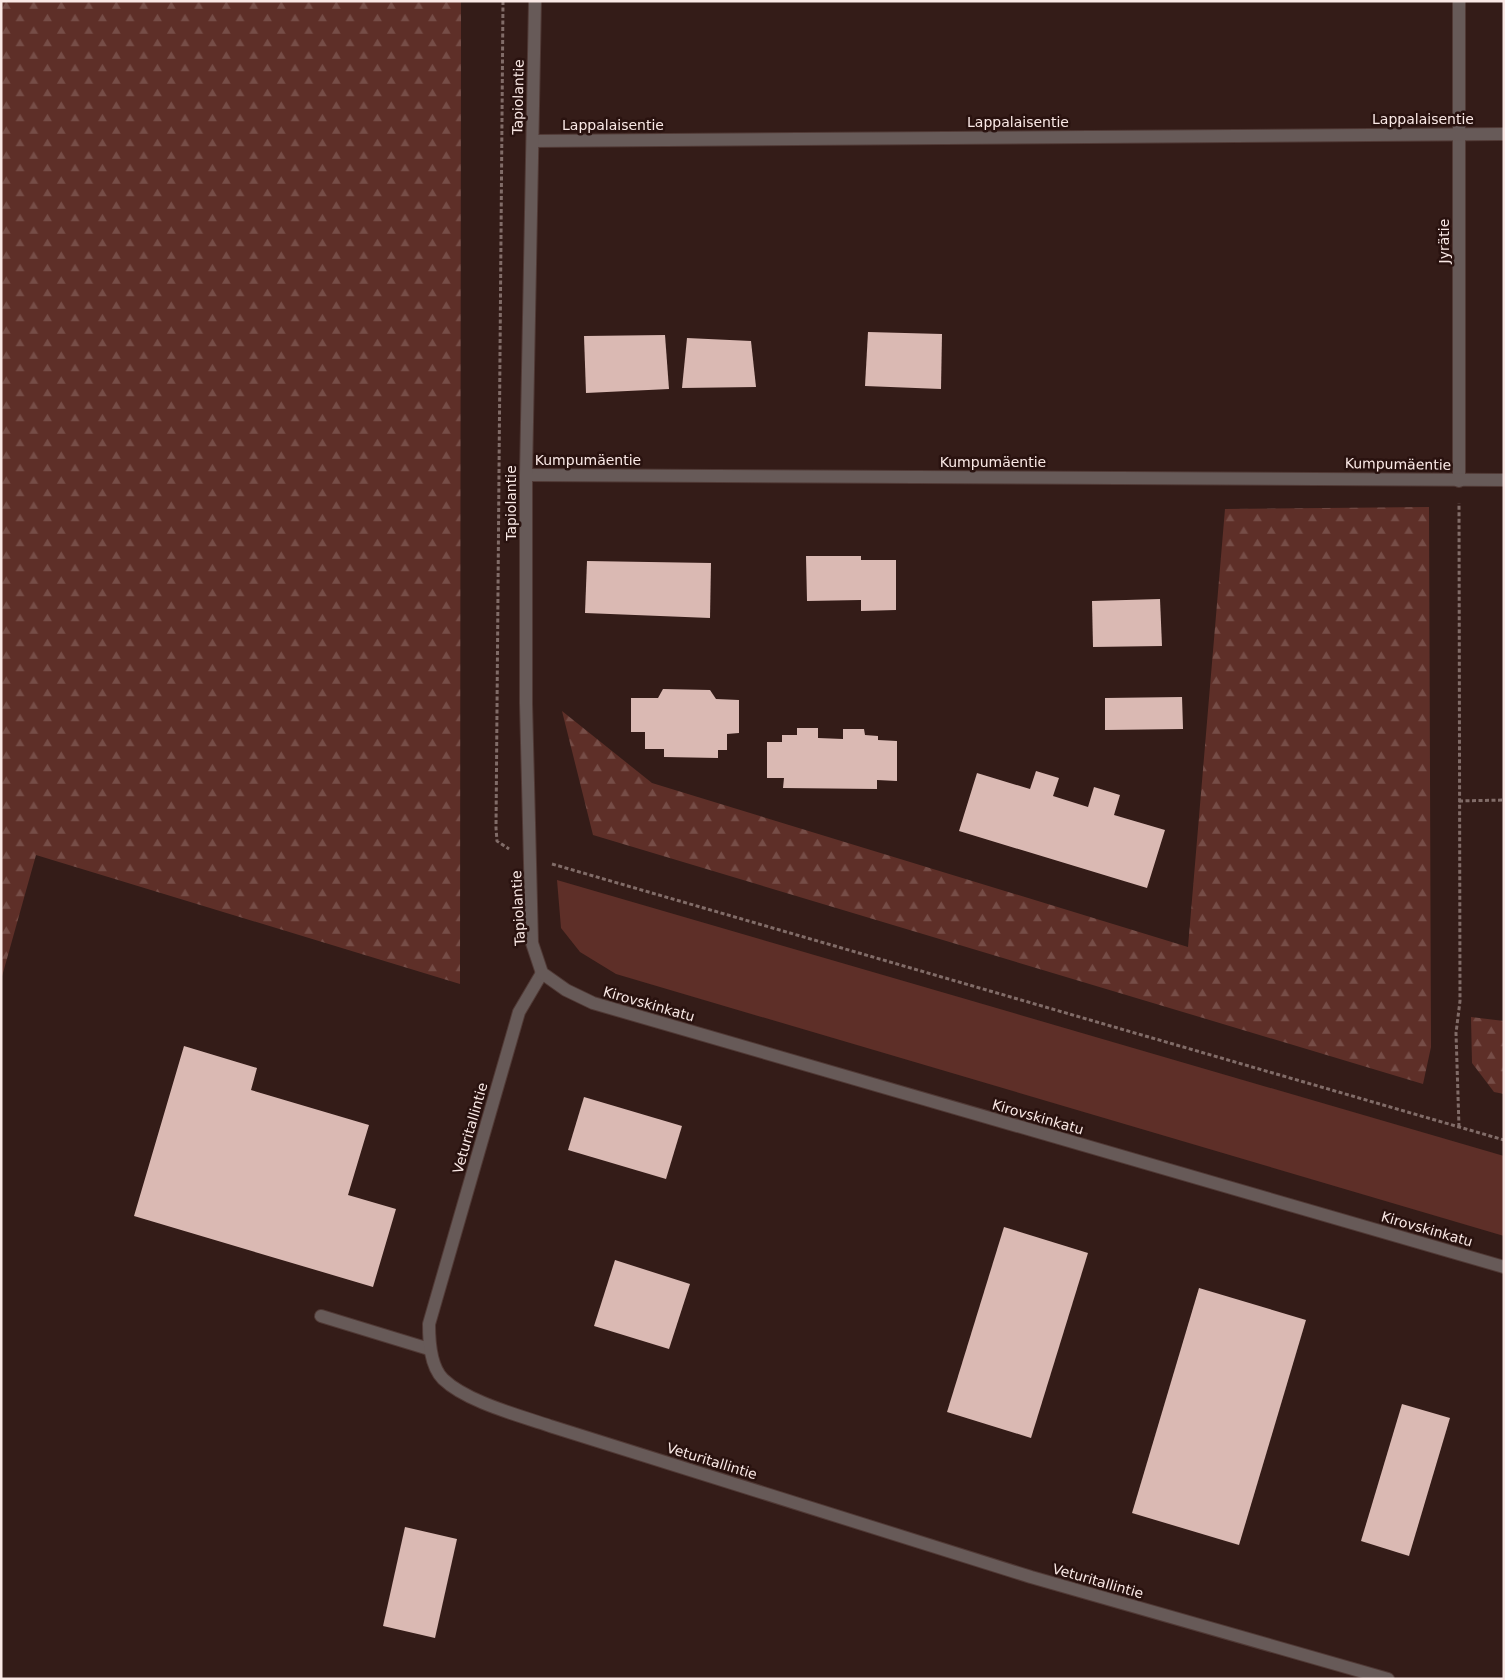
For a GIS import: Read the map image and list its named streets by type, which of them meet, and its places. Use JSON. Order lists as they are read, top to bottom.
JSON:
{
  "streets": {
    "street": [
      "Tapiolantie",
      "Lappalaisentie",
      "Jyrätie",
      "Kumpumäentie",
      "Kirovskinkatu",
      "Veturitallintie"
    ]
  },
  "crossings": [
    ["Tapiolantie", "Lappalaisentie"],
    ["Tapiolantie", "Kumpumäentie"],
    ["Tapiolantie", "Kirovskinkatu"],
    ["Tapiolantie", "Veturitallintie"],
    ["Lappalaisentie", "Jyrätie"],
    ["Jyrätie", "Kumpumäentie"],
    ["Kirovskinkatu", "Veturitallintie"]
  ]
}
